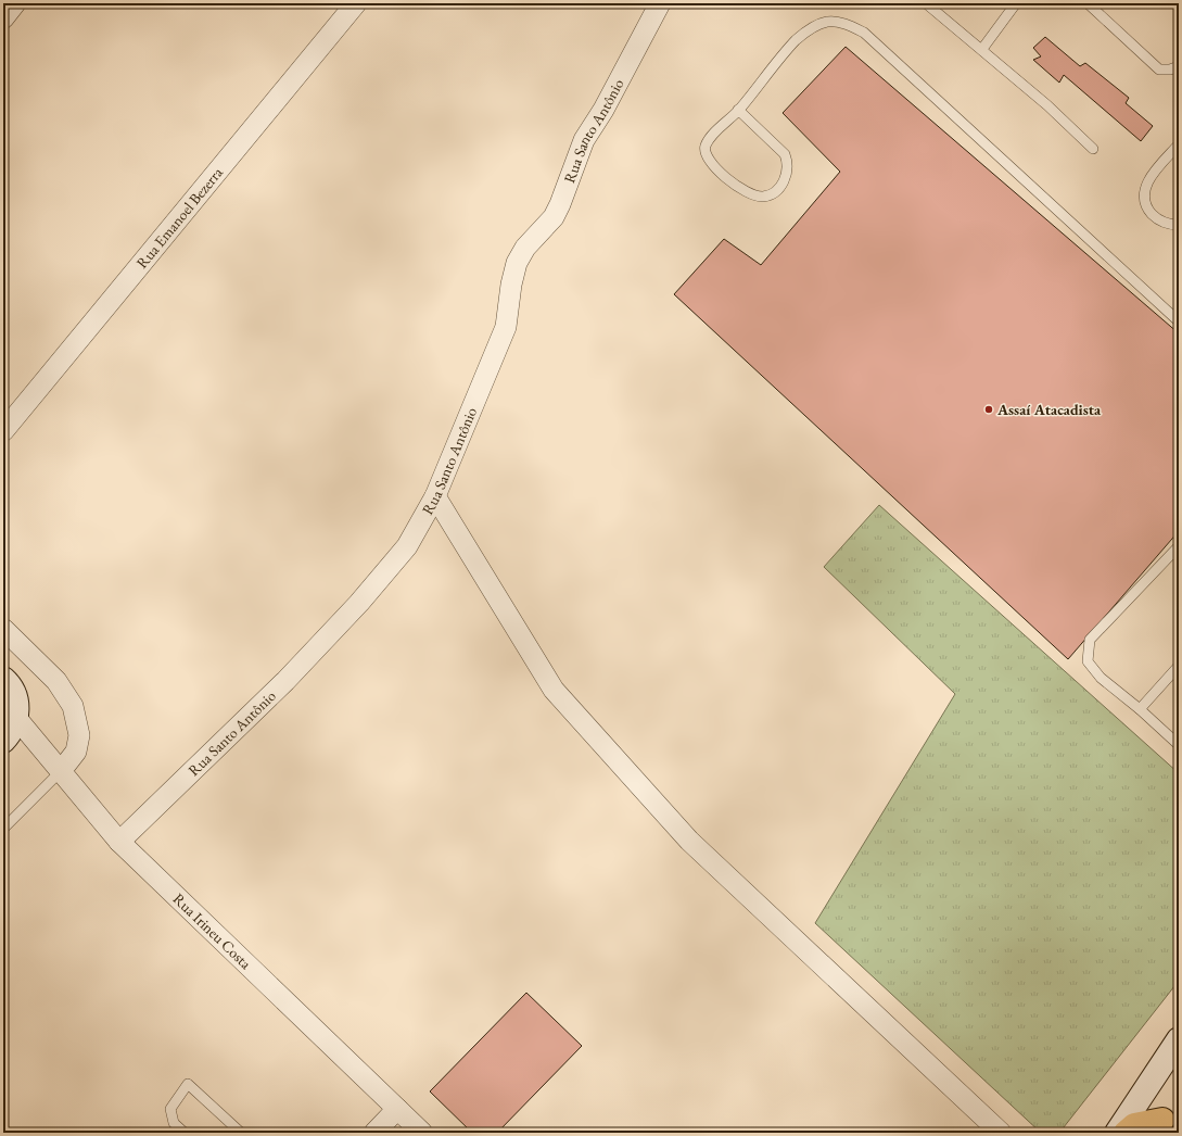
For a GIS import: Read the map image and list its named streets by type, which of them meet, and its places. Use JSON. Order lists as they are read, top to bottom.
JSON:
{
  "streets": {
    "street": ["Rua Santo Antônio", "Rua Emanoel Bezerra", "Rua Irineu Costa"]
  },
  "crossings": [
    ["Rua Santo Antônio", "Rua Irineu Costa"]
  ],
  "places": ["Assaí Atacadista"]
}
